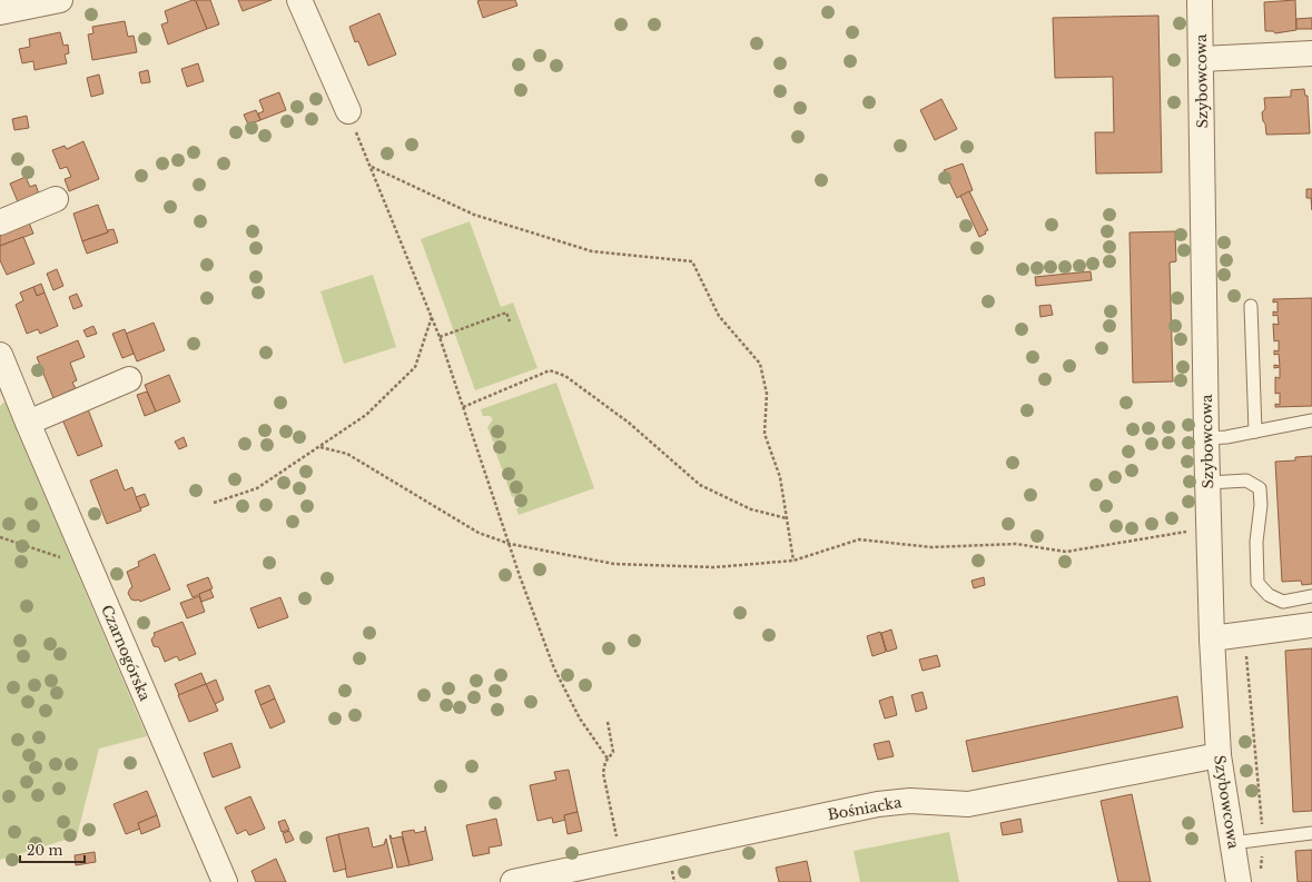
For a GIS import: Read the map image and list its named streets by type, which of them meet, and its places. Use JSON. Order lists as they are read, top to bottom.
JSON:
{
  "streets": {
    "street": ["Szybowcowa", "Czarnogórska", "Bośniacka"]
  },
  "crossings": [
    ["Szybowcowa", "Bośniacka"]
  ],
  "scale_bar": "20 m"
}
